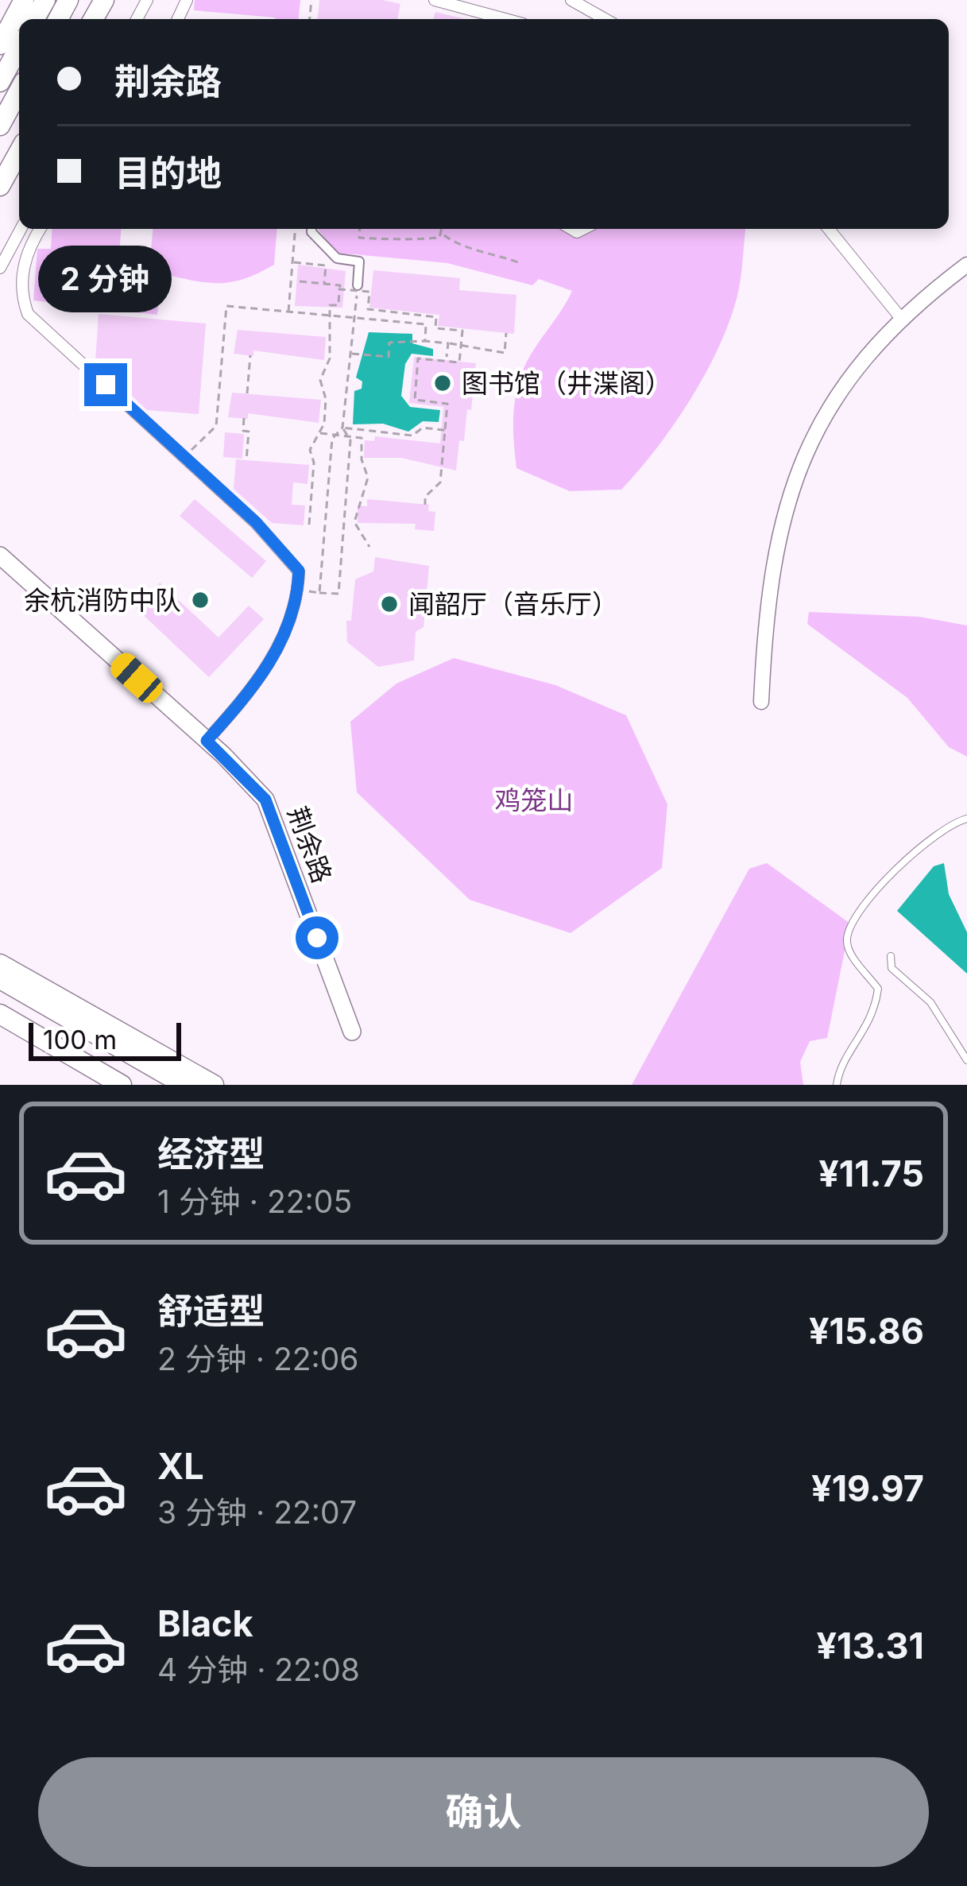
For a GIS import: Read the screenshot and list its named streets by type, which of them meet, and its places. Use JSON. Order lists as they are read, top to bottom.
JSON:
{
  "streets": {
    "main road": ["荆余路"]
  },
  "parks": ["鸡笼山"],
  "places": ["图书馆（井渫阁）", "余杭消防中队", "闻韶厅（音乐厅）"],
  "scale_bar": "100 m",
  "page": {
    "banner": ["荆余路", "目的地"],
    "bubble": "2 分钟",
    "scale": "100 m",
    "list": [
      {
        "name": "经济型",
        "note": "1 分钟 · 22:05",
        "value": "¥11.75"
      },
      {
        "name": "舒适型",
        "note": "2 分钟 · 22:06",
        "value": "¥15.86"
      },
      {
        "name": "XL",
        "note": "3 分钟 · 22:07",
        "value": "¥19.97"
      },
      {
        "name": "Black",
        "note": "4 分钟 · 22:08",
        "value": "¥13.31"
      }
    ],
    "buttons": "确认"
  }
}
